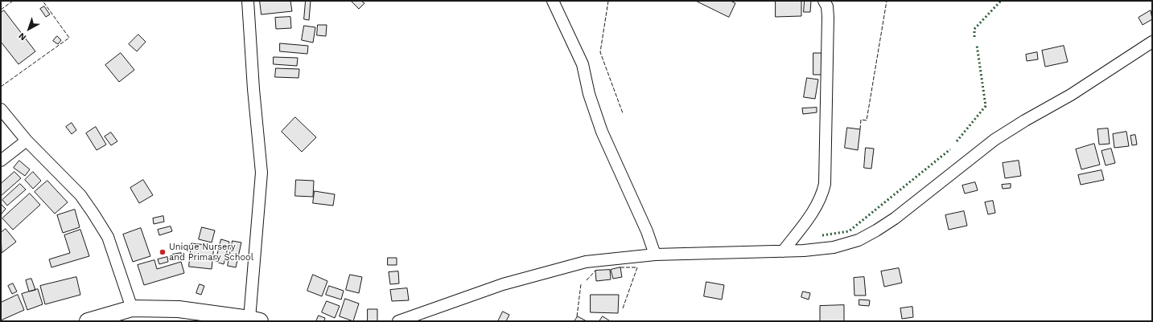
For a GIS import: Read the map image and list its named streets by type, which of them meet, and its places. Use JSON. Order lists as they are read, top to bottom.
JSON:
{
  "places": ["Unique Nursery and Primary School"],
  "north": "bottom left"
}
